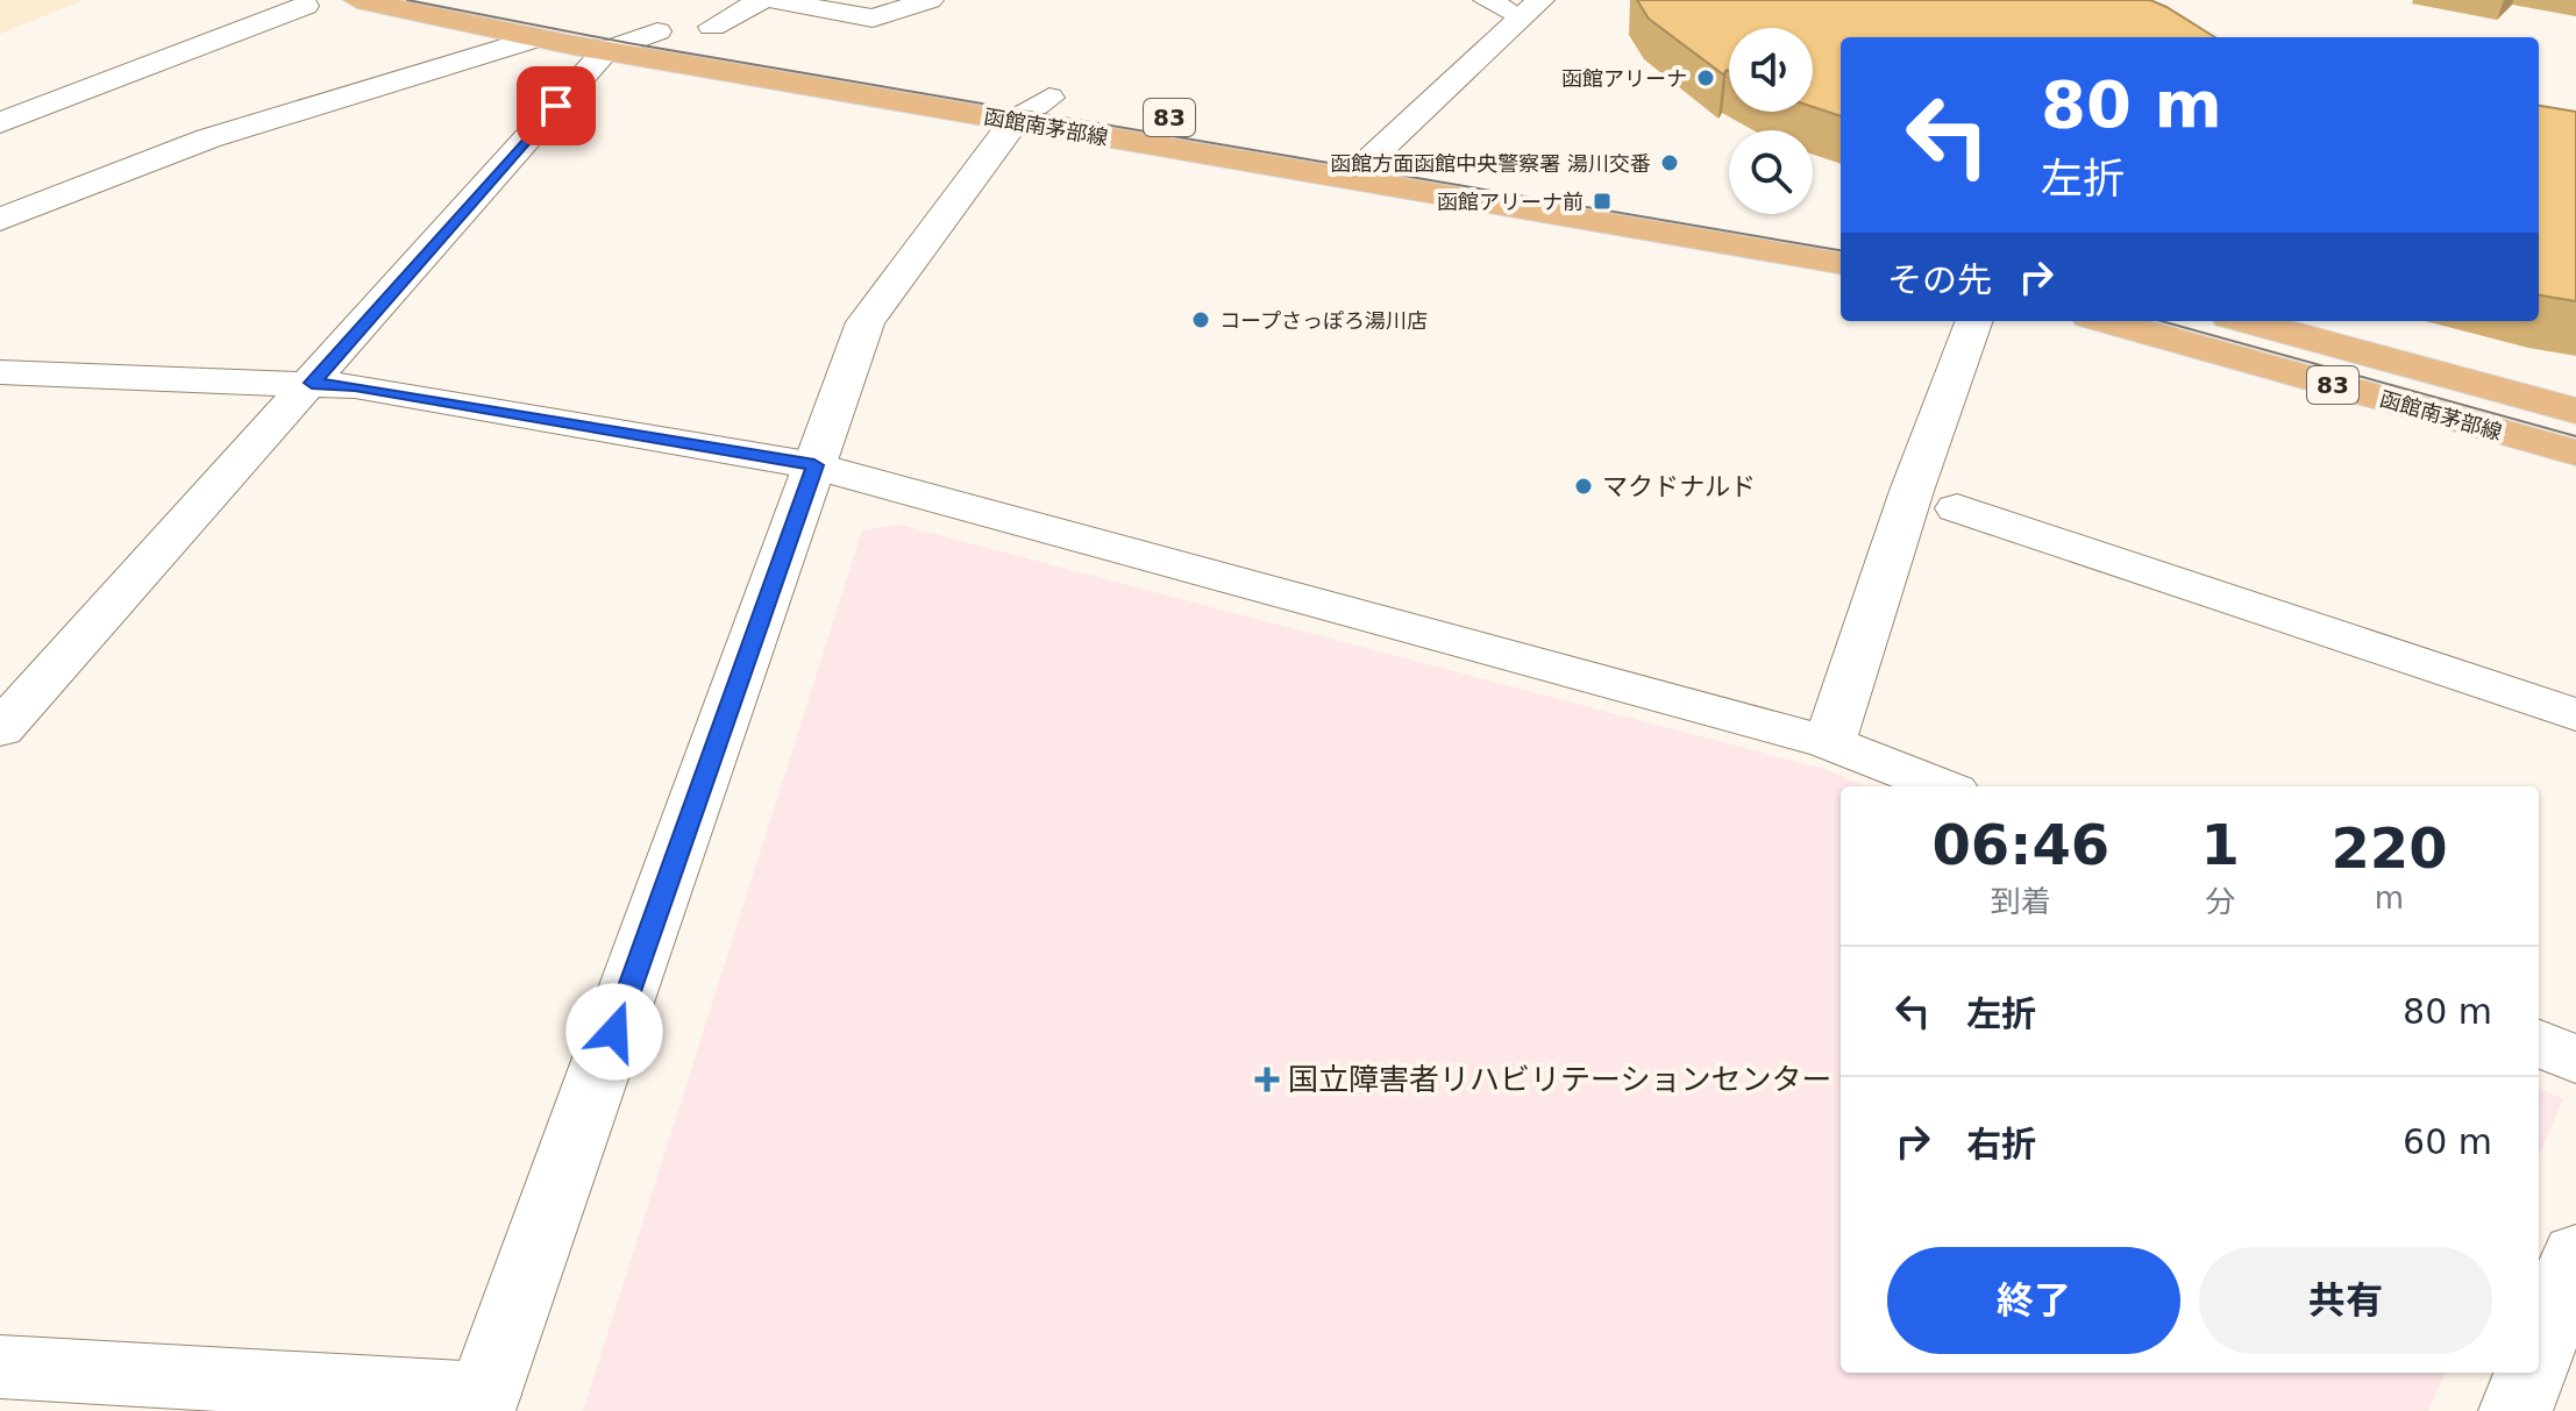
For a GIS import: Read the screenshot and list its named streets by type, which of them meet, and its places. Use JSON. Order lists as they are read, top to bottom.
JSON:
{
  "streets": {
    "main road": ["83", "函館南茅部線"]
  },
  "places": {
    "other": [
      "函館アリーナ",
      "函館方面函館中央警察署 湯川交番",
      "コープさっぽろ湯川店",
      "マクドナルド"
    ],
    "transit": ["函館アリーナ前"],
    "health": ["国立障害者リハビリテーションセンター"]
  },
  "page": {
    "turn": ["80 m", "左折"],
    "then": "その先",
    "eta": [
      "06:46",
      "到着",
      "1",
      "分",
      "220",
      "m"
    ],
    "list": [
      {
        "name": "左折",
        "value": "80 m"
      },
      {
        "name": "右折",
        "value": "60 m"
      }
    ],
    "buttons": ["終了", "共有"]
  }
}
